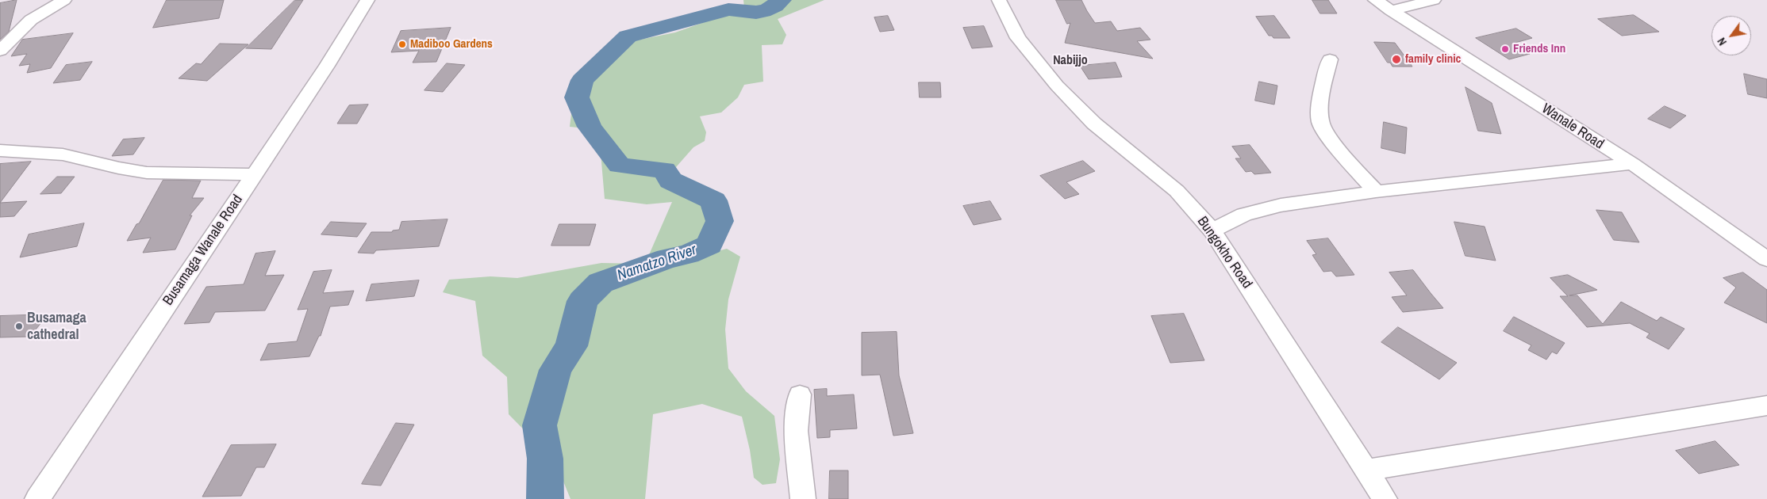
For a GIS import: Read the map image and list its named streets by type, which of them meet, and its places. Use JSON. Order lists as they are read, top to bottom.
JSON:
{
  "streets": {
    "street": ["Wanale Road", "Busamaga Wanale Road", "Bungokho Road"]
  },
  "districts": ["Nabijjo"],
  "water": ["Namatzo River"],
  "places": [
    "Madiboo Gardens",
    "Friends Inn",
    "family clinic",
    "Busamaga cathedral"
  ],
  "north": "bottom left"
}
